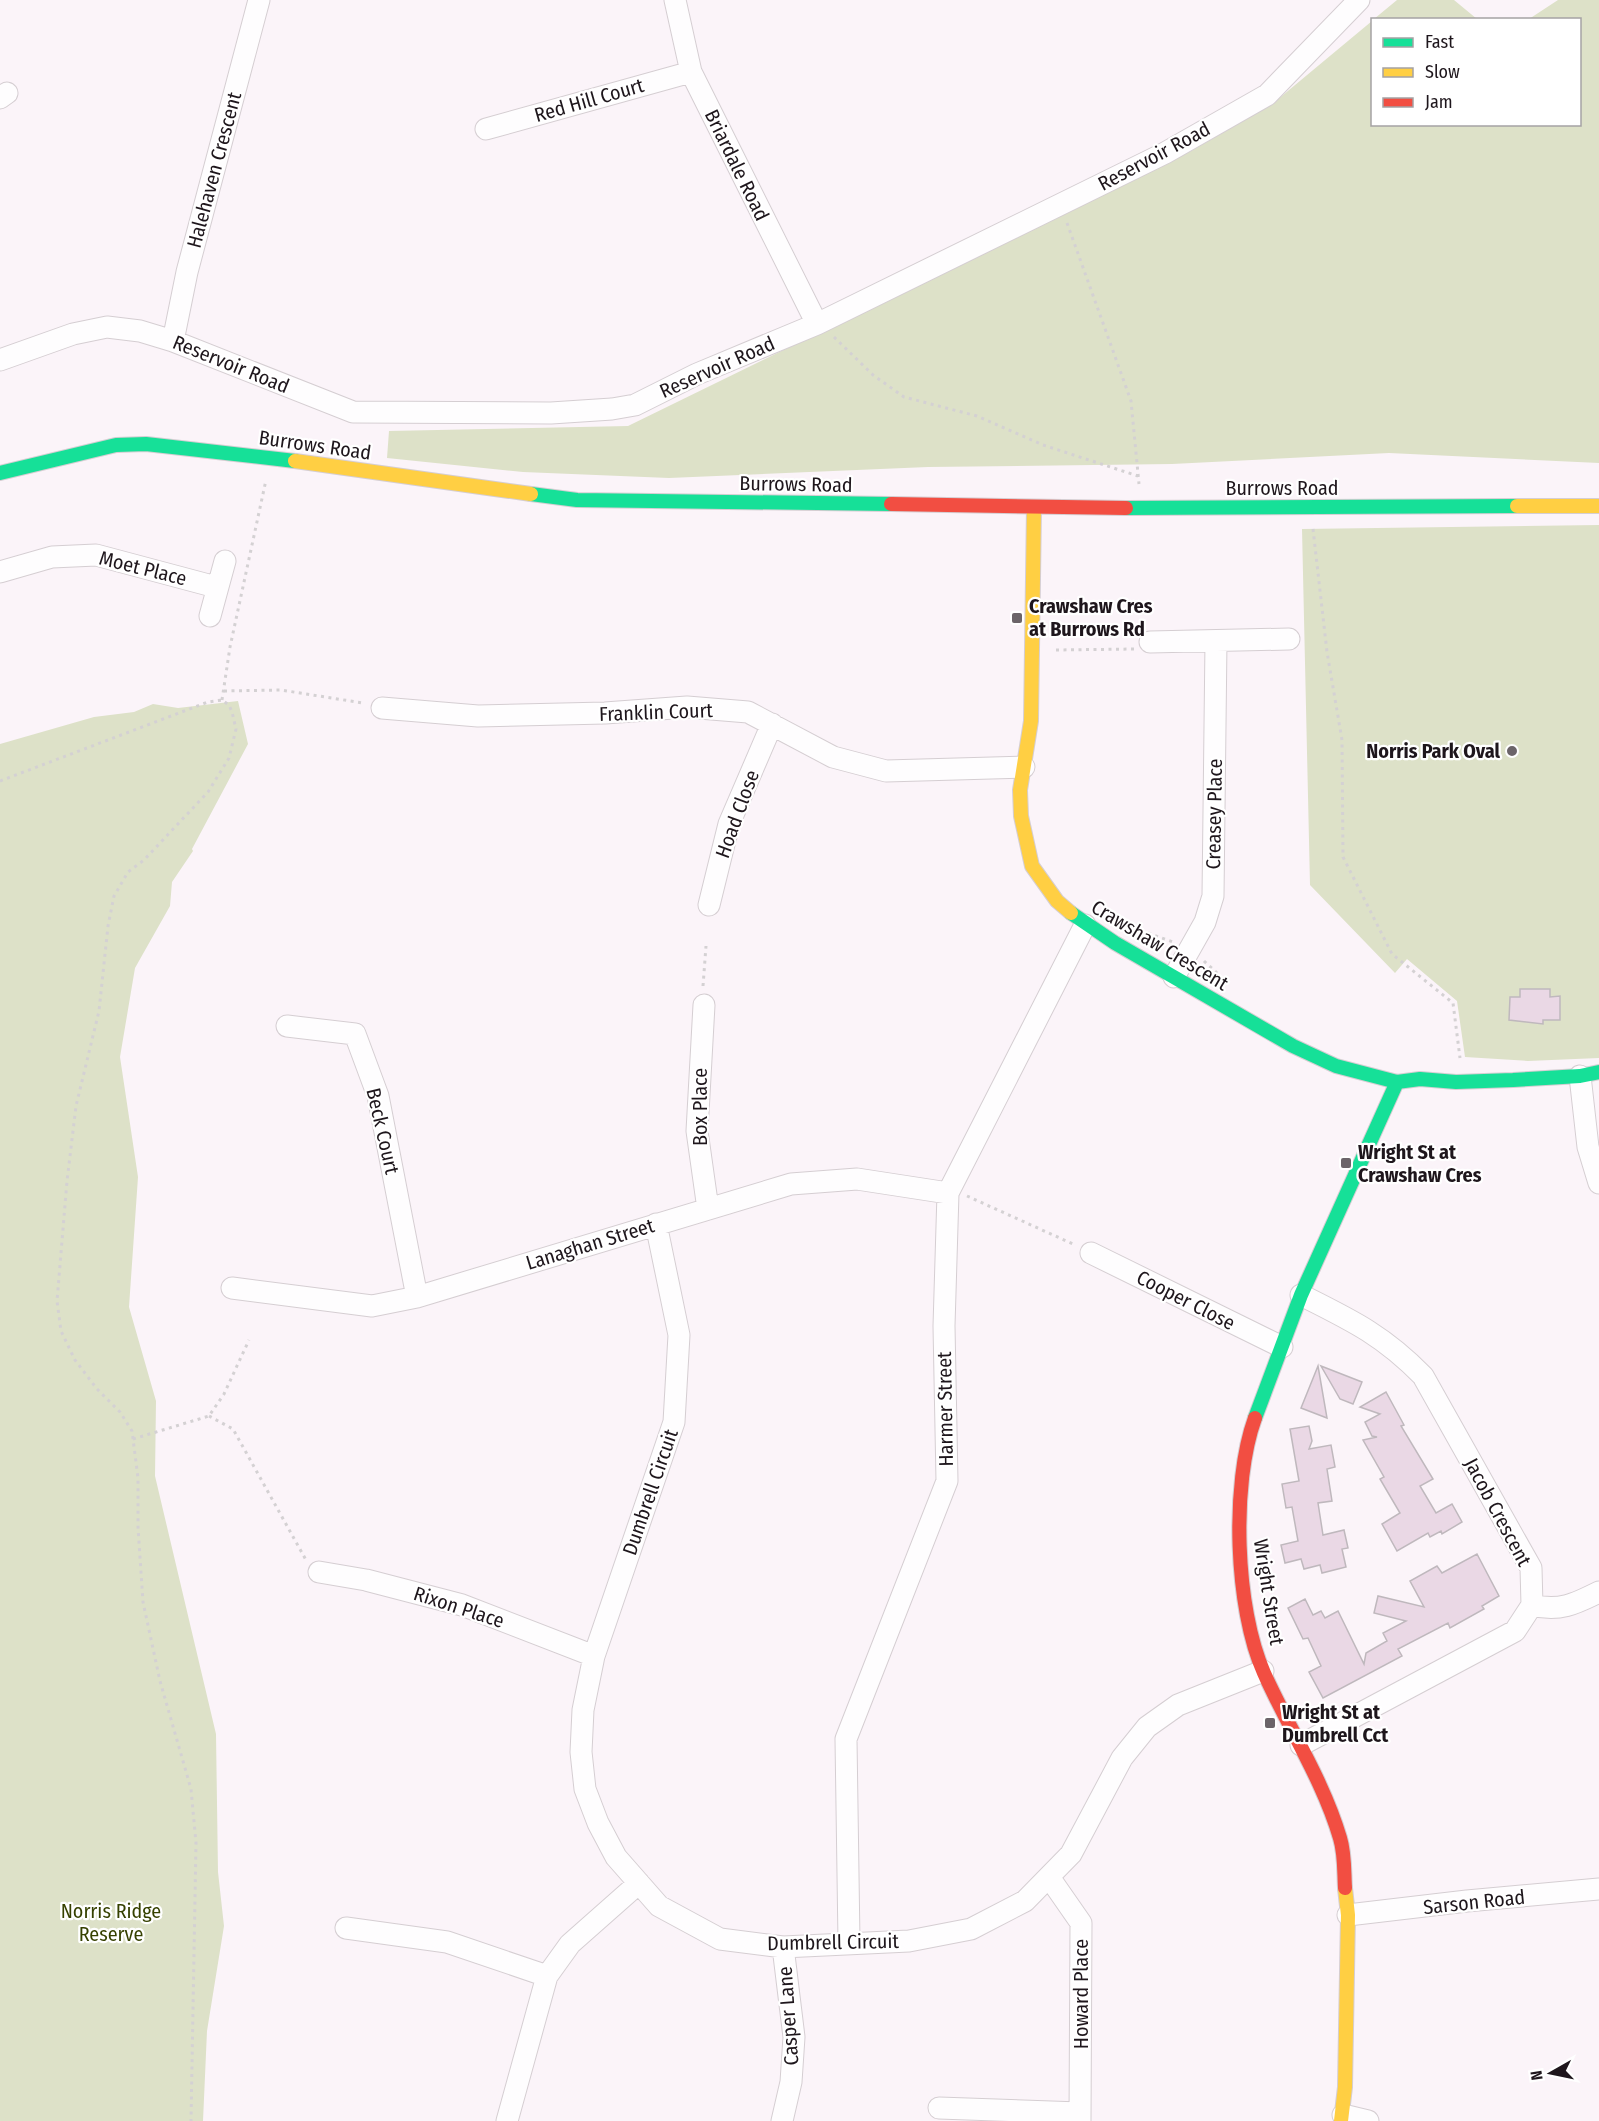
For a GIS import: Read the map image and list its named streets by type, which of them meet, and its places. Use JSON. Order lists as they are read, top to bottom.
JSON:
{
  "streets": {
    "street": [
      "Red Hill Court",
      "Reservoir Road",
      "Briardale Road",
      "Halehaven Crescent",
      "Burrows Road",
      "Moet Place",
      "Franklin Court",
      "Hoad Close",
      "Creasey Place",
      "Crawshaw Crescent",
      "Box Place",
      "Beck Court",
      "Lanaghan Street",
      "Cooper Close",
      "Harmer Street",
      "Dumbrell Circuit",
      "Jacob Crescent",
      "Wright Street",
      "Rixon Place",
      "Sarson Road",
      "Howard Place",
      "Casper Lane"
    ]
  },
  "crossings": [
    ["Red Hill Court", "Briardale Road"],
    ["Reservoir Road", "Briardale Road"],
    ["Reservoir Road", "Halehaven Crescent"],
    ["Burrows Road", "Crawshaw Crescent"],
    ["Franklin Court", "Hoad Close"],
    ["Franklin Court", "Crawshaw Crescent"],
    ["Creasey Place", "Crawshaw Crescent"],
    ["Crawshaw Crescent", "Harmer Street"],
    ["Crawshaw Crescent", "Wright Street"],
    ["Box Place", "Lanaghan Street"],
    ["Beck Court", "Lanaghan Street"],
    ["Lanaghan Street", "Harmer Street"],
    ["Lanaghan Street", "Dumbrell Circuit"],
    ["Cooper Close", "Wright Street"],
    ["Harmer Street", "Dumbrell Circuit"],
    ["Dumbrell Circuit", "Wright Street"],
    ["Dumbrell Circuit", "Rixon Place"],
    ["Dumbrell Circuit", "Howard Place"],
    ["Dumbrell Circuit", "Casper Lane"],
    ["Jacob Crescent", "Wright Street"],
    ["Wright Street", "Sarson Road"]
  ],
  "parks": ["Norris Ridge Reserve"],
  "places": {
    "transit": ["Crawshaw Cres at Burrows Rd", "Wright St at Crawshaw Cres", "Wright St at Dumbrell Cct"],
    "other": ["Norris Park Oval"]
  },
  "legend": ["Fast", "Slow", "Jam"],
  "north": "left"
}
